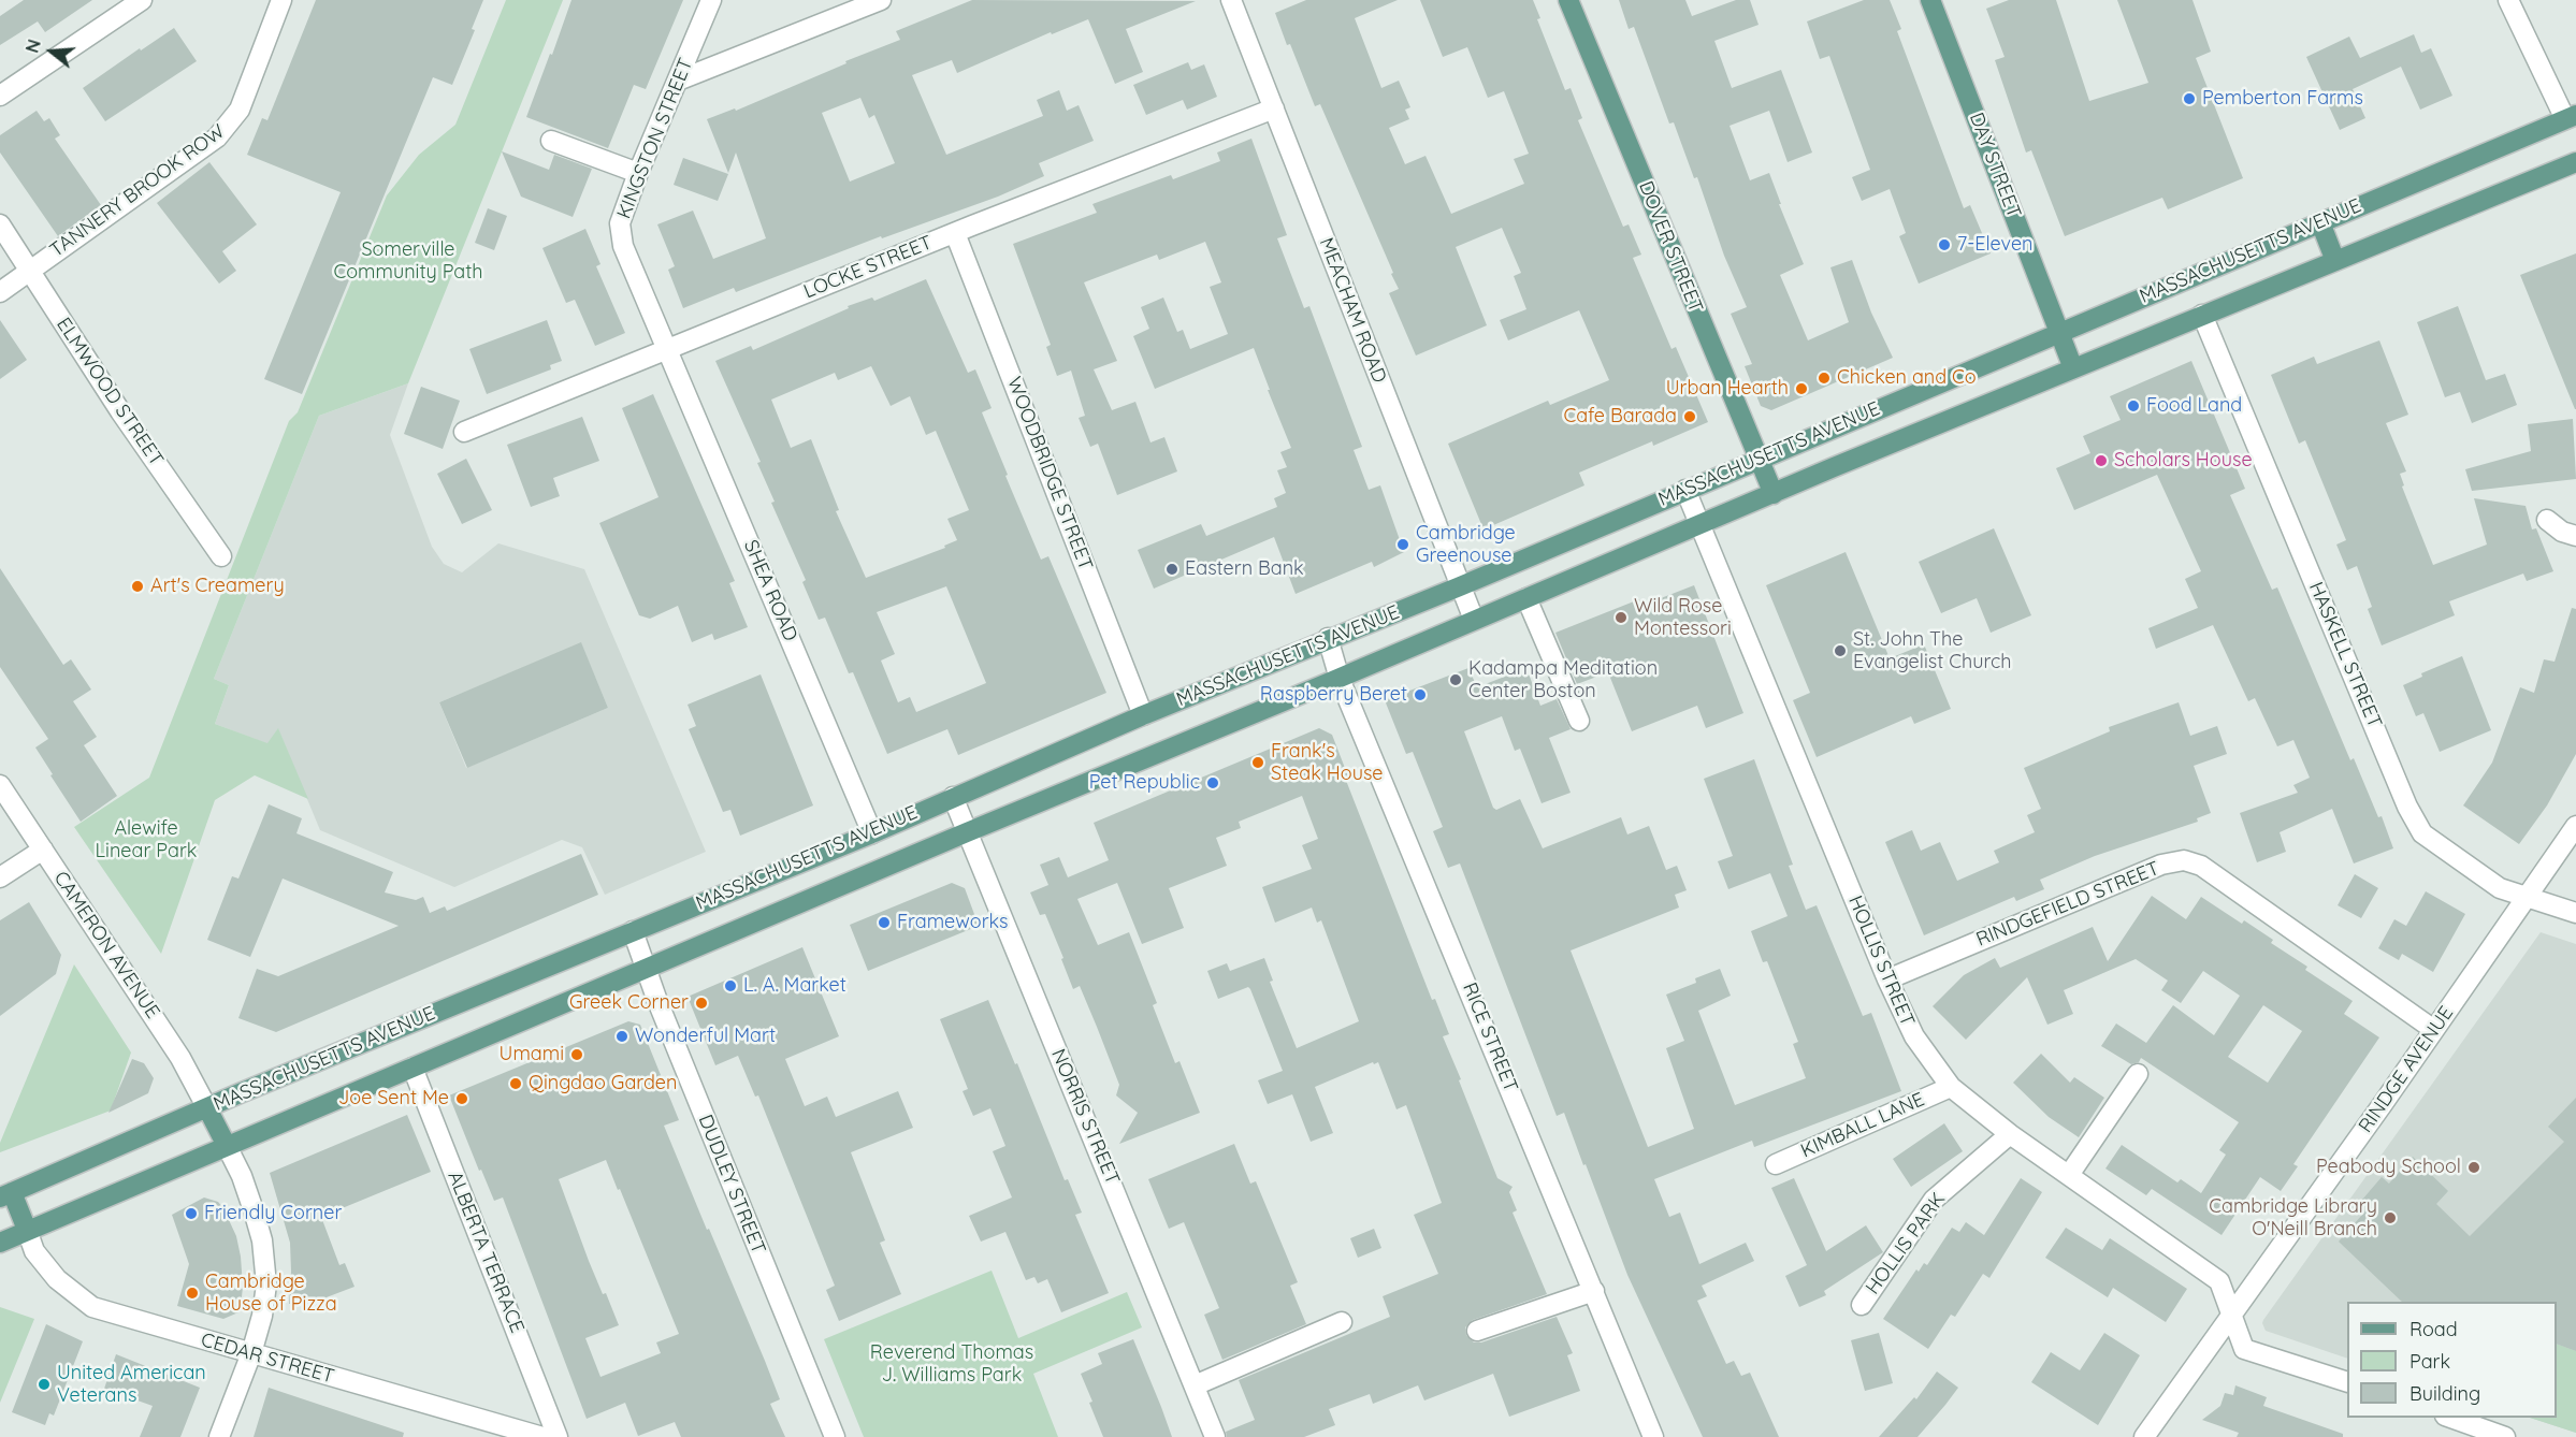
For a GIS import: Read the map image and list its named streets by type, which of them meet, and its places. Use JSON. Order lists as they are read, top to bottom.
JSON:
{
  "streets": {
    "main road": ["DAY STREET", "DOVER STREET", "MASSACHUSETTS AVENUE"],
    "street": [
      "KINGSTON STREET",
      "TANNERY BROOK ROW",
      "LOCKE STREET",
      "MEACHAM ROAD",
      "ELMWOOD STREET",
      "WOODBRIDGE STREET",
      "SHEA ROAD",
      "HASKELL STREET",
      "RINDGEFIELD STREET",
      "CAMERON AVENUE",
      "HOLLIS STREET",
      "RICE STREET",
      "RINDGE AVENUE",
      "NORRIS STREET",
      "KIMBALL LANE",
      "DUDLEY STREET",
      "HOLLIS PARK",
      "ALBERTA TERRACE",
      "CEDAR STREET"
    ]
  },
  "crossings": [
    ["KINGSTON STREET", "LOCKE STREET"],
    ["KINGSTON STREET", "SHEA ROAD"],
    ["DAY STREET", "MASSACHUSETTS AVENUE"],
    ["TANNERY BROOK ROW", "ELMWOOD STREET"],
    ["DOVER STREET", "MASSACHUSETTS AVENUE"],
    ["MASSACHUSETTS AVENUE", "MEACHAM ROAD"],
    ["MASSACHUSETTS AVENUE", "WOODBRIDGE STREET"],
    ["MASSACHUSETTS AVENUE", "SHEA ROAD"],
    ["MASSACHUSETTS AVENUE", "HASKELL STREET"],
    ["MASSACHUSETTS AVENUE", "CAMERON AVENUE"],
    ["MASSACHUSETTS AVENUE", "HOLLIS STREET"],
    ["MASSACHUSETTS AVENUE", "RICE STREET"],
    ["MASSACHUSETTS AVENUE", "NORRIS STREET"],
    ["MASSACHUSETTS AVENUE", "DUDLEY STREET"],
    ["MASSACHUSETTS AVENUE", "ALBERTA TERRACE"],
    ["MASSACHUSETTS AVENUE", "CEDAR STREET"],
    ["LOCKE STREET", "MEACHAM ROAD"],
    ["LOCKE STREET", "WOODBRIDGE STREET"],
    ["LOCKE STREET", "SHEA ROAD"],
    ["HASKELL STREET", "RINDGE AVENUE"],
    ["RINDGEFIELD STREET", "HOLLIS STREET"],
    ["RINDGEFIELD STREET", "RINDGE AVENUE"],
    ["HOLLIS STREET", "RINDGE AVENUE"],
    ["HOLLIS STREET", "KIMBALL LANE"],
    ["HOLLIS STREET", "HOLLIS PARK"]
  ],
  "parks": ["Somerville Community Path", "Alewife Linear Park", "Reverend Thomas J. Williams Park"],
  "places": [
    "Pemberton Farms",
    "7-Eleven",
    "Chicken and Co",
    "Urban Hearth",
    "Food Land",
    "Cafe Barada",
    "Scholars House",
    "Cambridge Greenouse",
    "Eastern Bank",
    "Art's Creamery",
    "Wild Rose Montessori",
    "St. John The Evangelist Church",
    "Kadampa Meditation Center Boston",
    "Raspberry Beret",
    "Frank's Steak House",
    "Pet Republic",
    "Frameworks",
    "L. A. Market",
    "Greek Corner",
    "Wonderful Mart",
    "Umami",
    "Qingdao Garden",
    "Joe Sent Me",
    "Peabody School",
    "Friendly Corner",
    "Cambridge Library O'Neill Branch",
    "Cambridge House of Pizza",
    "United American Veterans"
  ],
  "legend": ["Road", "Park", "Building"],
  "north": "left"
}
